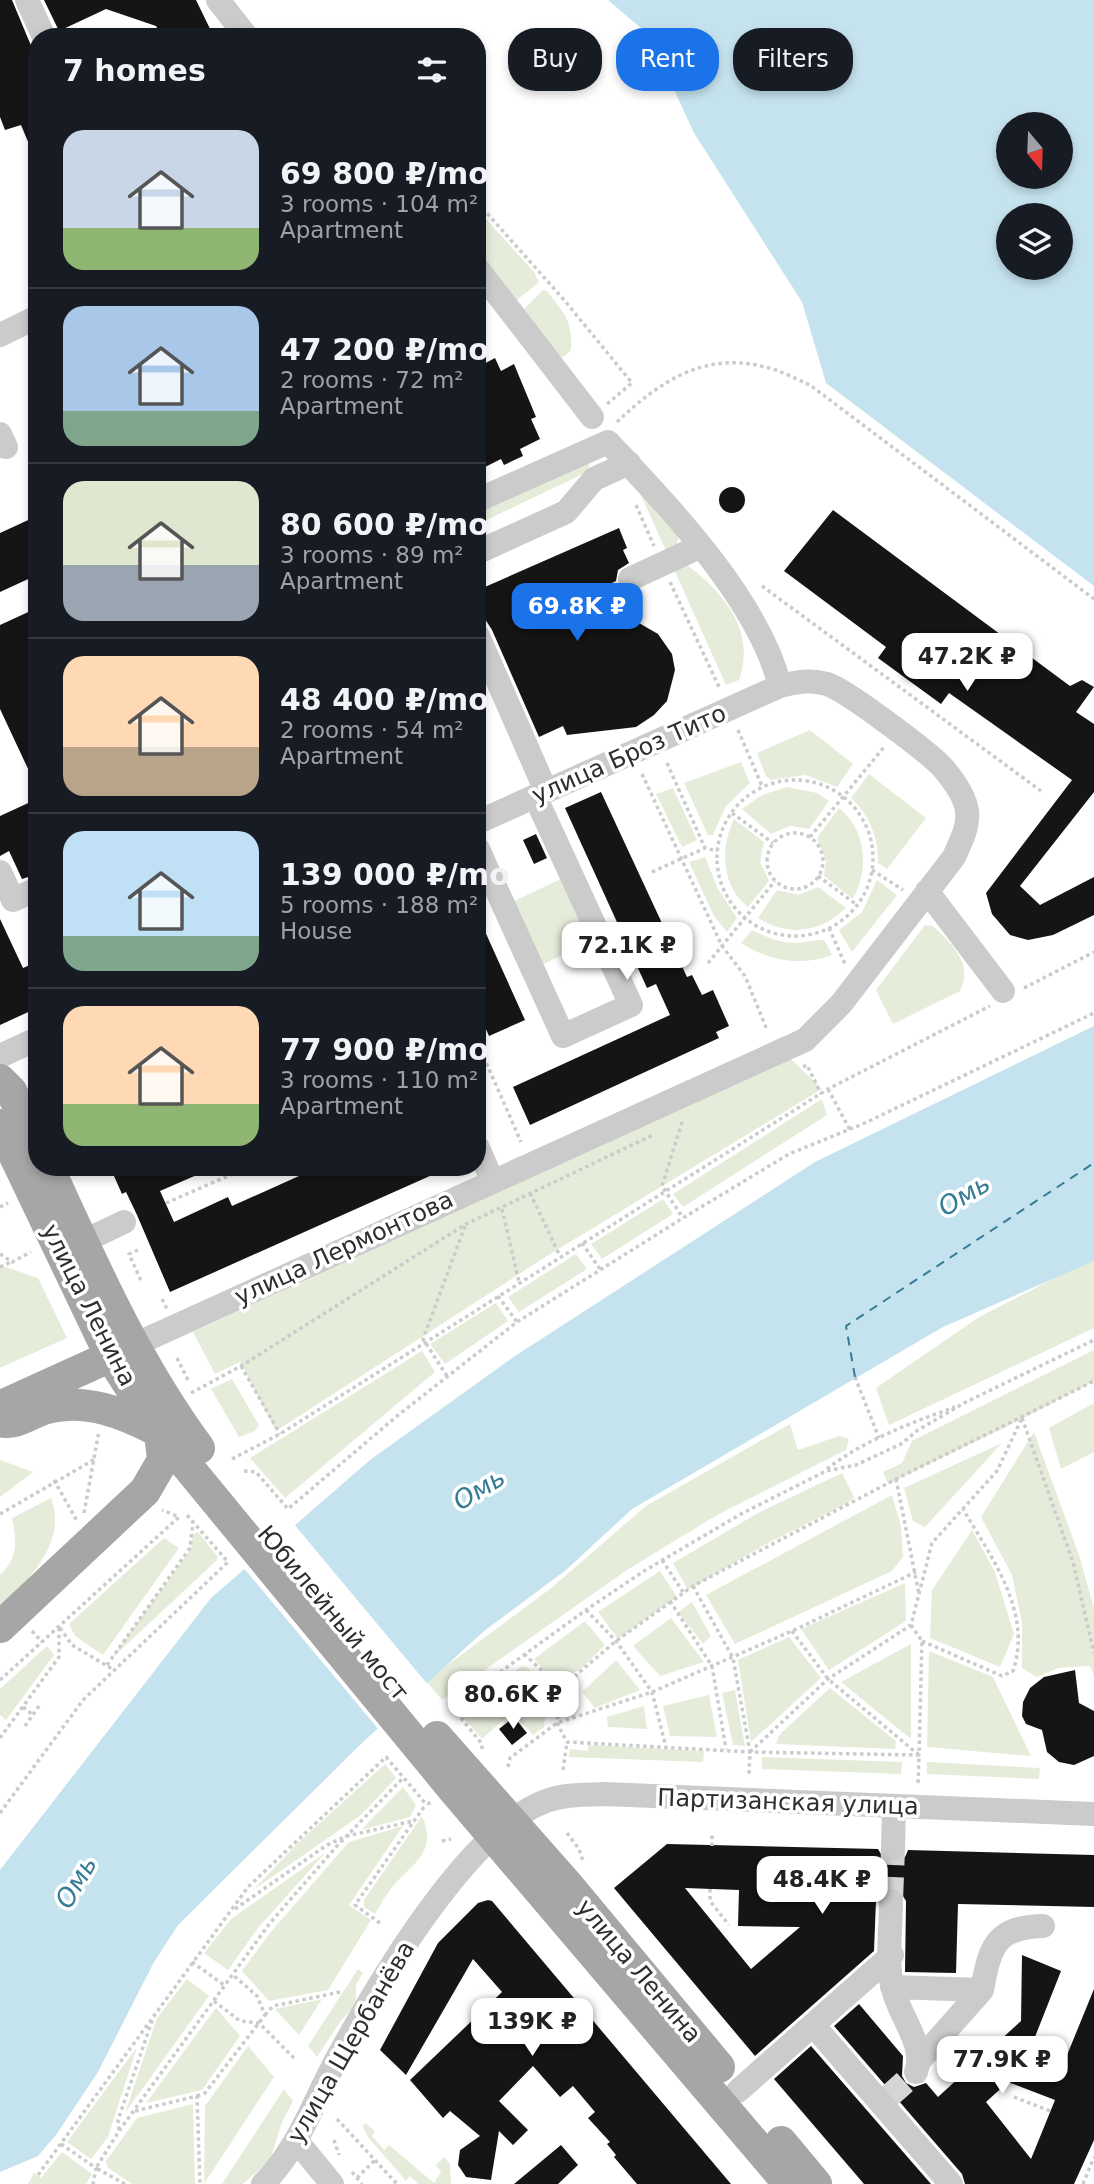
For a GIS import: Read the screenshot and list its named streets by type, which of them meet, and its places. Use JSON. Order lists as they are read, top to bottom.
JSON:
{
  "streets": {
    "main road": ["улица Лермонтова", "улица Ленина", "Юбилейный мост"],
    "street": ["улица Броз Тито", "Партизанская улица", "улица Щербанёва"]
  },
  "crossings": [
    ["улица Броз Тито", "улица Лермонтова"],
    ["улица Лермонтова", "улица Ленина"],
    ["улица Ленина", "Юбилейный мост"],
    ["улица Ленина", "Партизанская улица"],
    ["улица Ленина", "улица Щербанёва"],
    ["Партизанская улица", "улица Щербанёва"]
  ],
  "water": ["Омь"],
  "north": "bottom",
  "page": {
    "chip": ["Buy", "Rent", "Filters"],
    "heading": "7 homes",
    "list": [
      {
        "name": "69 800 ₽/mo",
        "note": "3 rooms · 104 m² · Apartment"
      },
      {
        "name": "47 200 ₽/mo",
        "note": "2 rooms · 72 m² · Apartment"
      },
      {
        "name": "80 600 ₽/mo",
        "note": "3 rooms · 89 m² · Apartment"
      },
      {
        "name": "48 400 ₽/mo",
        "note": "2 rooms · 54 m² · Apartment"
      },
      {
        "name": "139 000 ₽/mo",
        "note": "5 rooms · 188 m² · House"
      },
      {
        "name": "77 900 ₽/mo",
        "note": "3 rooms · 110 m² · Apartment"
      }
    ],
    "price": [
      "69.8K ₽",
      "47.2K ₽",
      "72.1K ₽",
      "80.6K ₽",
      "48.4K ₽",
      "139K ₽",
      "77.9K ₽"
    ]
  }
}
